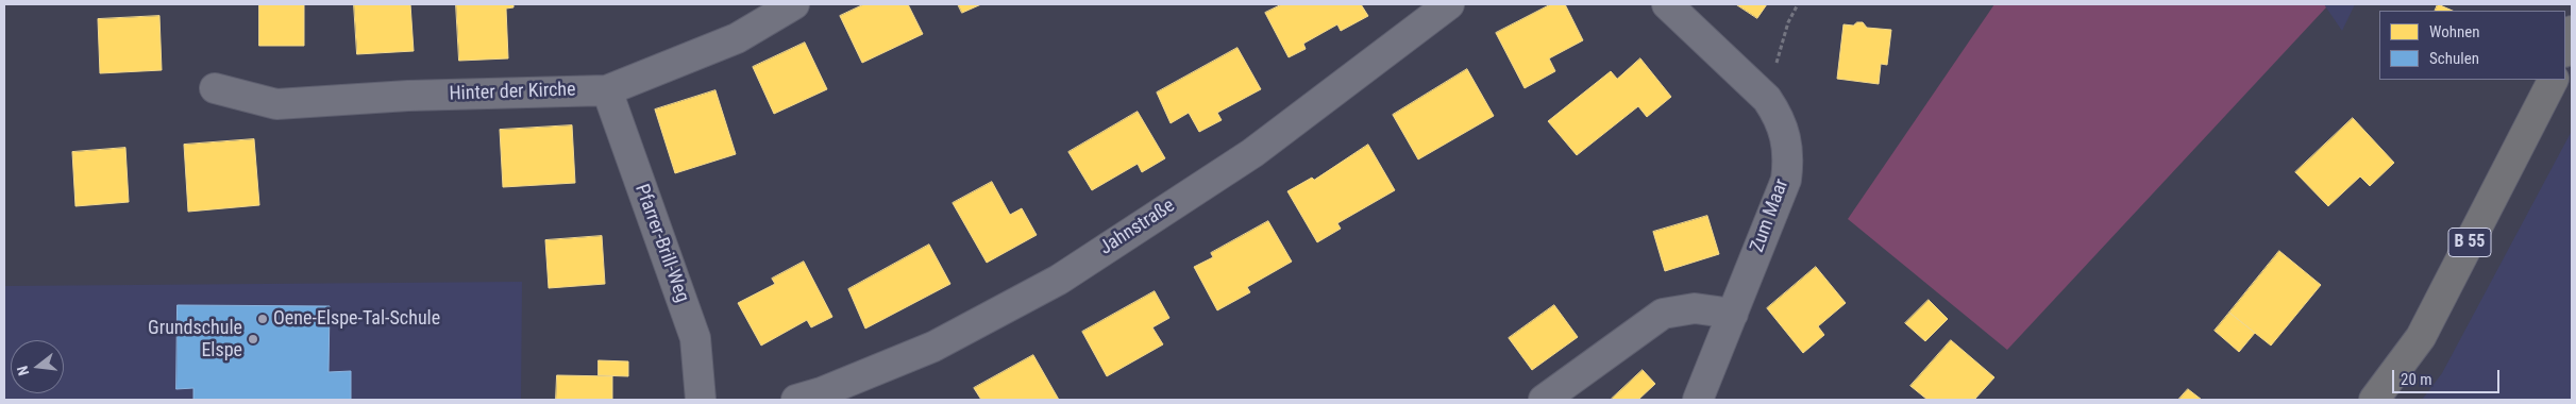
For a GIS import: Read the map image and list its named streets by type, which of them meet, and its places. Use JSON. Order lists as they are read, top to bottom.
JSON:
{
  "streets": {
    "main road": ["B 55"],
    "street": [
      "Hinter der Kirche",
      "Zum Maar",
      "Jahnstraße",
      "Pfarrer-Brill-Weg"
    ]
  },
  "crossings": [
    ["Hinter der Kirche", "Pfarrer-Brill-Weg"]
  ],
  "places": ["Oene-Elspe-Tal-Schule", "Grundschule Elspe"],
  "legend": ["Wohnen", "Schulen"],
  "scale_bar": "20 m",
  "north": "left"
}
